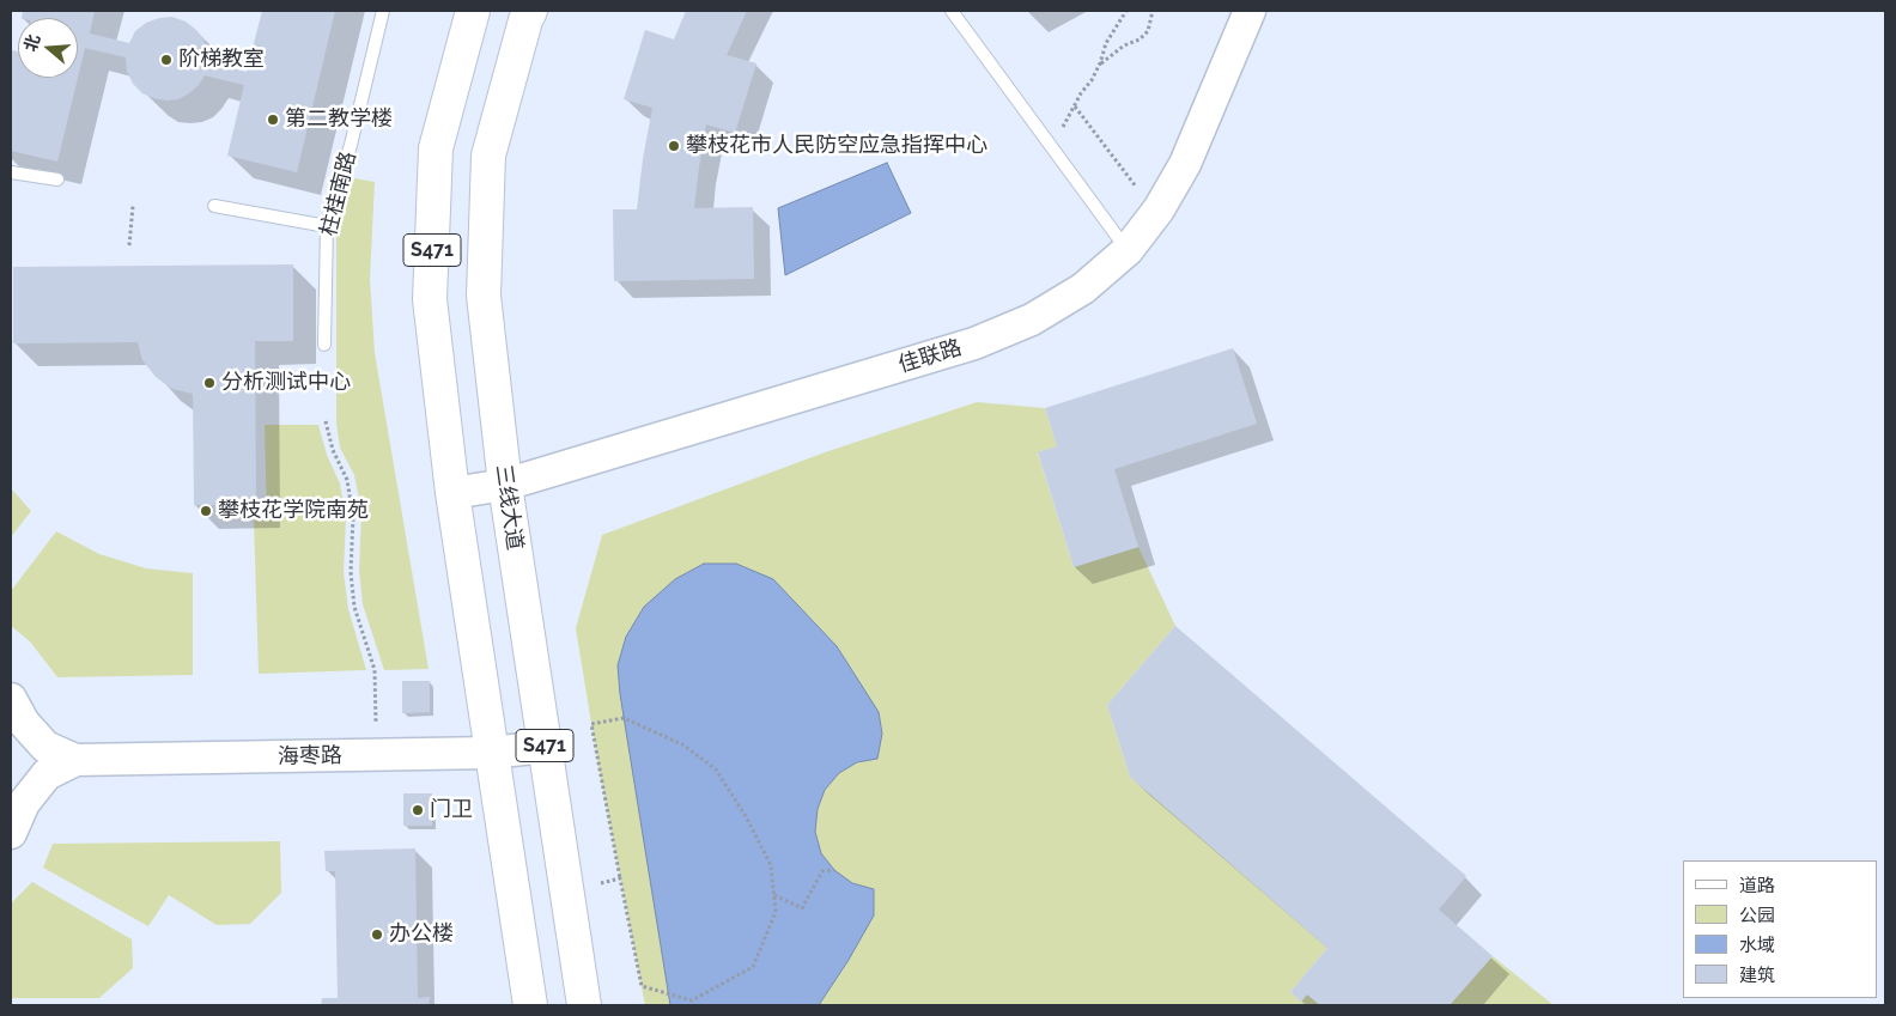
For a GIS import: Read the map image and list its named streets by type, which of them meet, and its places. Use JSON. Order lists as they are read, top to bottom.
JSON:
{
  "streets": {
    "main road": ["S471", "三线大道"],
    "street": ["佳联路", "海枣路"],
    "lane": ["柱桂南路"]
  },
  "crossings": [
    ["S471", "佳联路"],
    ["S471", "海枣路"],
    ["佳联路", "三线大道"],
    ["三线大道", "海枣路"]
  ],
  "places": [
    "阶梯教室",
    "第二教学楼",
    "攀枝花市人民防空应急指挥中心",
    "分析测试中心",
    "攀枝花学院南苑",
    "门卫",
    "办公楼"
  ],
  "legend": [
    "道路",
    "公园",
    "水域",
    "建筑"
  ],
  "north": "left"
}
